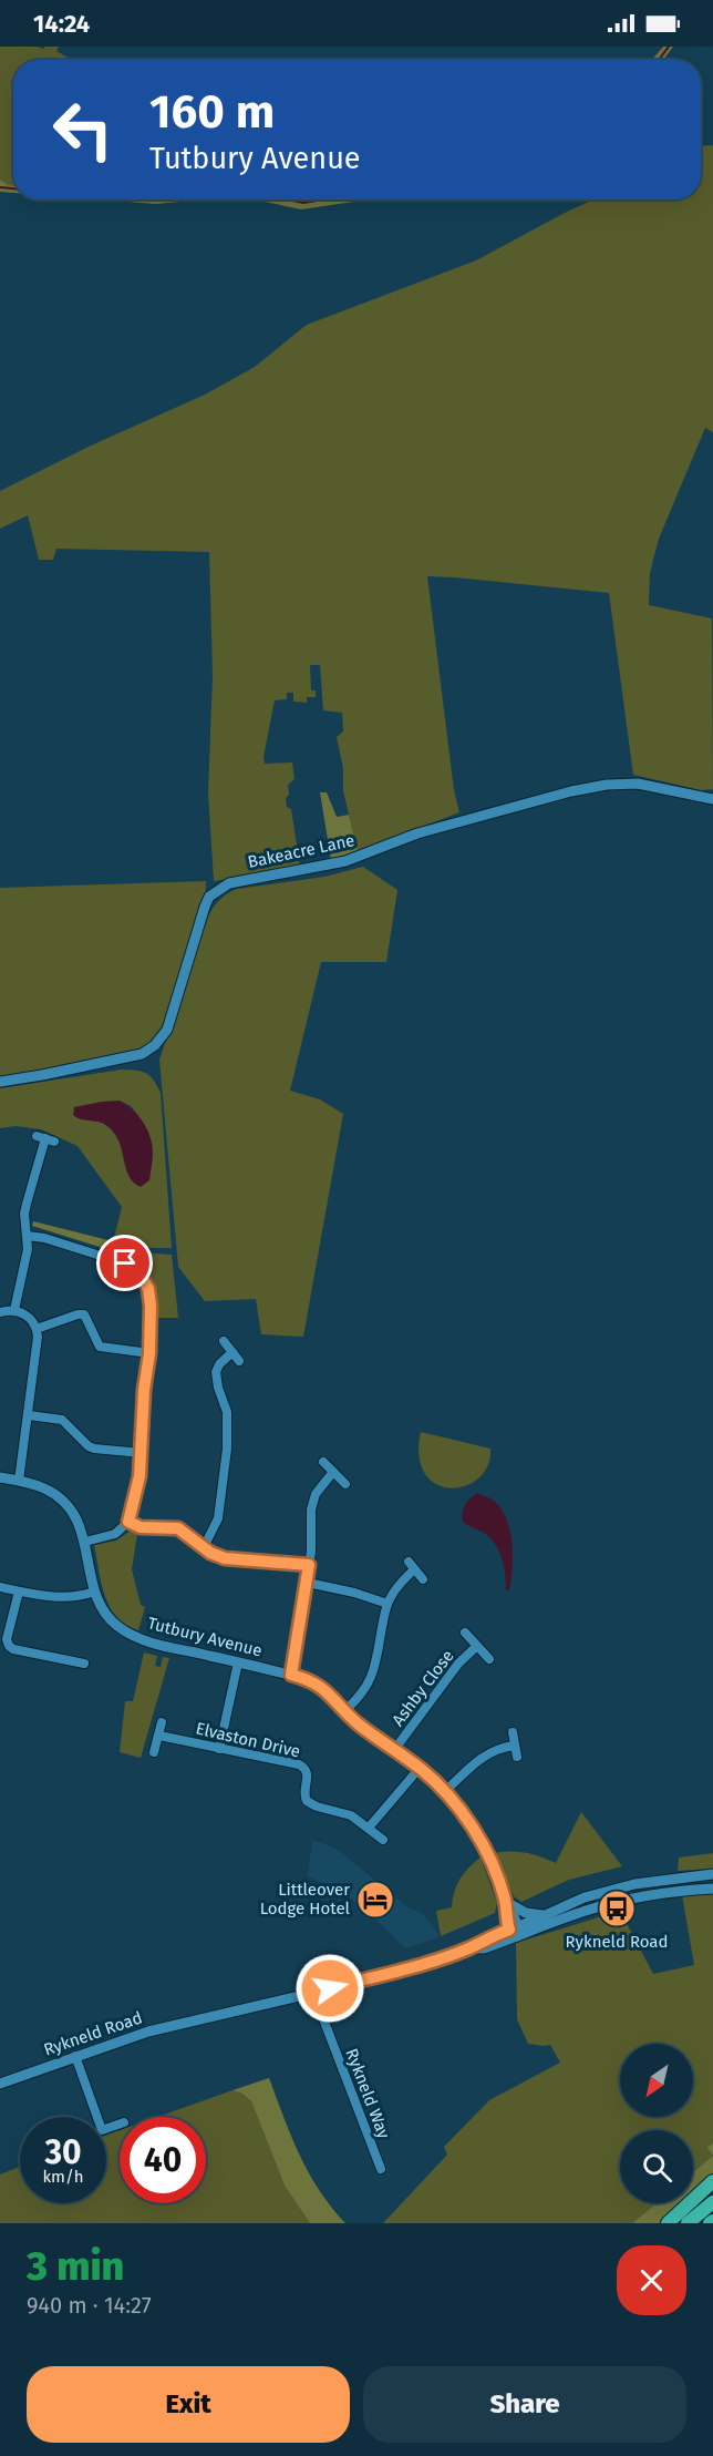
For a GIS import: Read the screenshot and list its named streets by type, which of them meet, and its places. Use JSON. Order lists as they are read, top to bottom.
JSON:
{
  "streets": {
    "street": [
      "Bakeacre Lane",
      "Tutbury Avenue",
      "Ashby Close",
      "Elvaston Drive",
      "Rykneld Road",
      "Rykneld Way"
    ]
  },
  "crossings": [
    ["Tutbury Avenue", "Ashby Close"],
    ["Tutbury Avenue", "Rykneld Road"],
    ["Rykneld Road", "Rykneld Way"]
  ],
  "places": {
    "hotel": ["Littleover Lodge Hotel"],
    "bus stop": ["Rykneld Road"]
  },
  "north": "bottom left",
  "page": {
    "status": "14:24",
    "turn": ["160 m", "Tutbury Avenue"],
    "speed": "30 km/h",
    "limit": "40",
    "heading": ["3 min", "940 m · 14:27"],
    "buttons": ["Exit", "Share"]
  }
}
